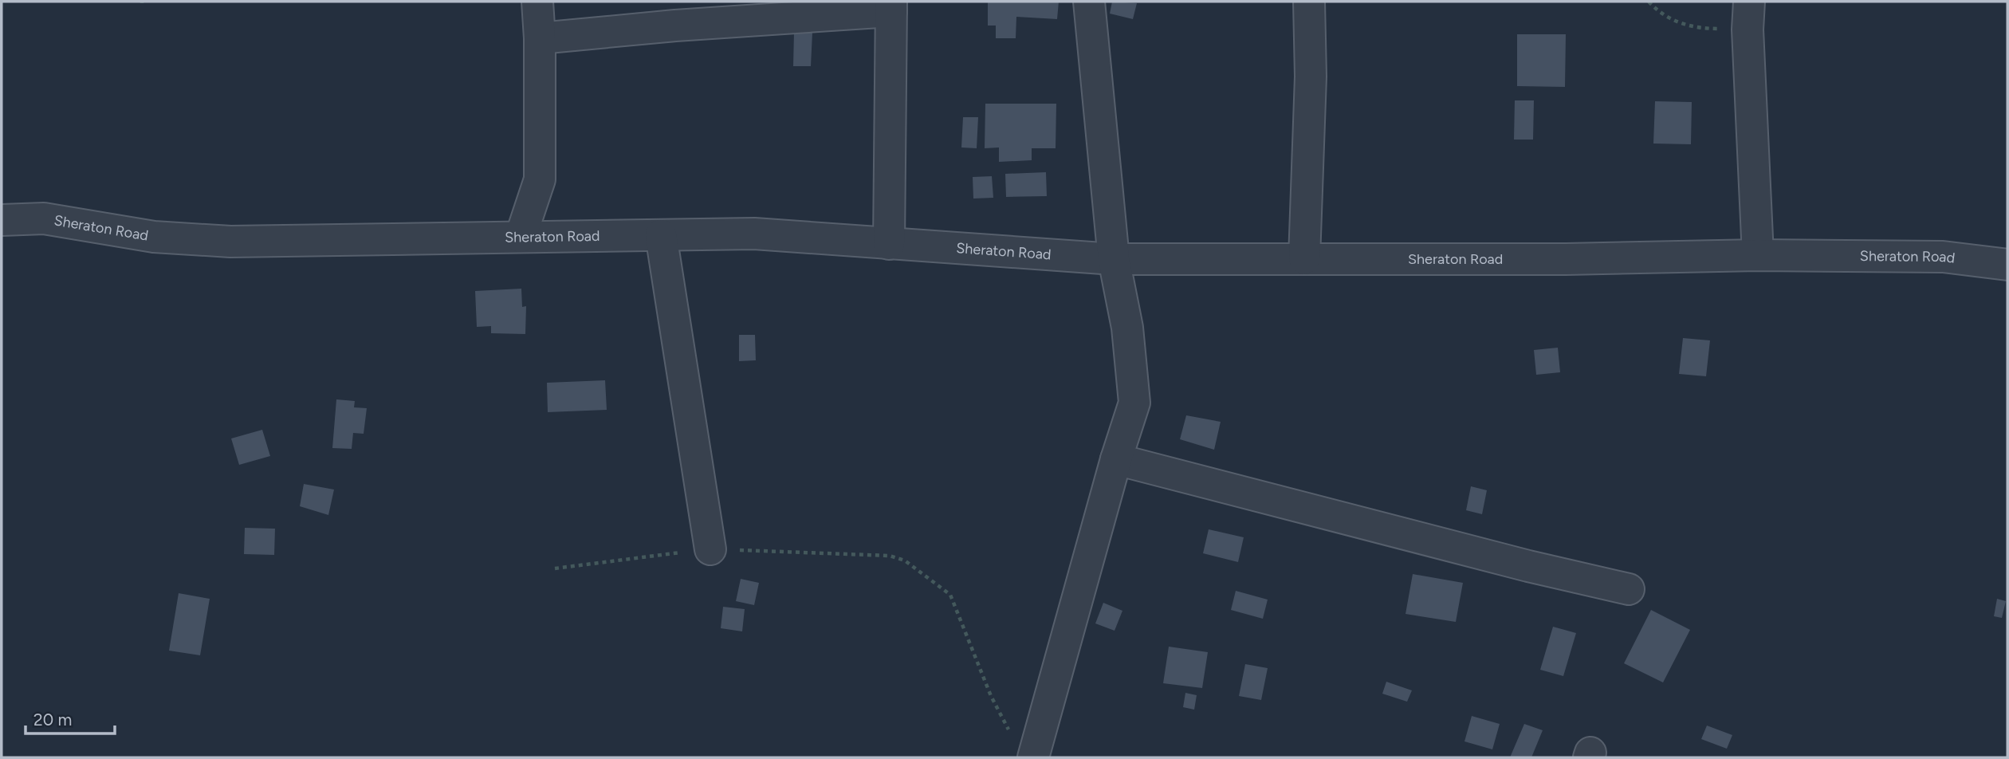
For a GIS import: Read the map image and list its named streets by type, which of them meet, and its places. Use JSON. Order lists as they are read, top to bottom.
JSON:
{
  "streets": {
    "street": ["Sheraton Road"]
  },
  "scale_bar": "20 m"
}
